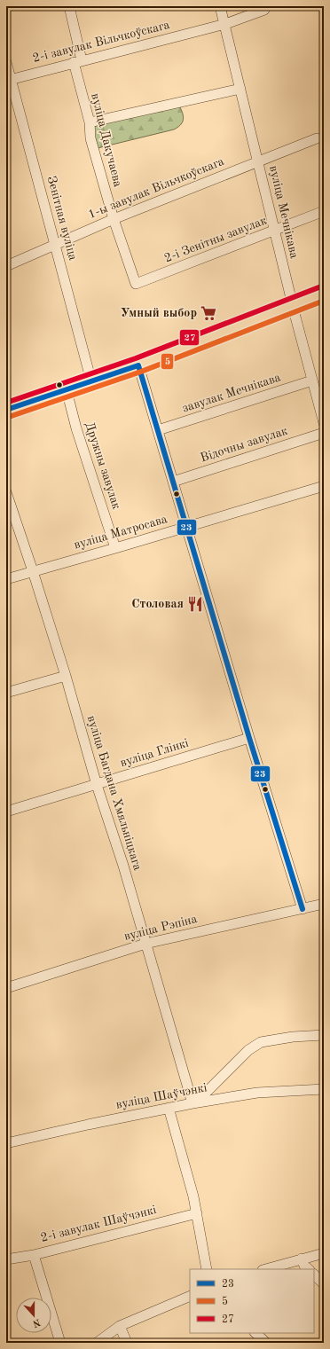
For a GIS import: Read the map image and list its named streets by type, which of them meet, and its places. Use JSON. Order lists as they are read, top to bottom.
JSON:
{
  "streets": {
    "street": [
      "2-і завулак Вільчкоўскага",
      "вуліца Дакучаева",
      "1-ы завулак Вільчкоўскага",
      "вуліца Мечнікава",
      "Зенітная вуліца",
      "2-і Зенітны завулак",
      "завулак Мечнікава",
      "Відочны завулак",
      "Дружны завулак",
      "вуліца Матросава",
      "вуліца Глінкі",
      "вуліца Багдана Хмяльніцкага",
      "вуліца Рэпіна",
      "вуліца Шаўчэнкі",
      "2-і завулак Шаўчэнкі"
    ]
  },
  "crossings": [
    ["2-і завулак Вільчкоўскага", "вуліца Дакучаева"],
    ["2-і завулак Вільчкоўскага", "вуліца Мечнікава"],
    ["2-і завулак Вільчкоўскага", "Зенітная вуліца"],
    ["вуліца Дакучаева", "1-ы завулак Вільчкоўскага"],
    ["вуліца Дакучаева", "2-і Зенітны завулак"],
    ["1-ы завулак Вільчкоўскага", "вуліца Мечнікава"],
    ["1-ы завулак Вільчкоўскага", "Зенітная вуліца"],
    ["вуліца Мечнікава", "2-і Зенітны завулак"],
    ["вуліца Мечнікава", "завулак Мечнікава"],
    ["Дружны завулак", "вуліца Матросава"],
    ["вуліца Матросава", "вуліца Багдана Хмяльніцкага"],
    ["вуліца Глінкі", "вуліца Багдана Хмяльніцкага"],
    ["вуліца Багдана Хмяльніцкага", "вуліца Рэпіна"],
    ["вуліца Багдана Хмяльніцкага", "вуліца Шаўчэнкі"]
  ],
  "places": {
    "supermarket": ["Умный выбор"],
    "restaurant": ["Столовая"]
  },
  "lines": ["transit line 27", "transit line 5", "transit line 23"],
  "legend": ["23", "5", "27"],
  "north": "bottom"
}
